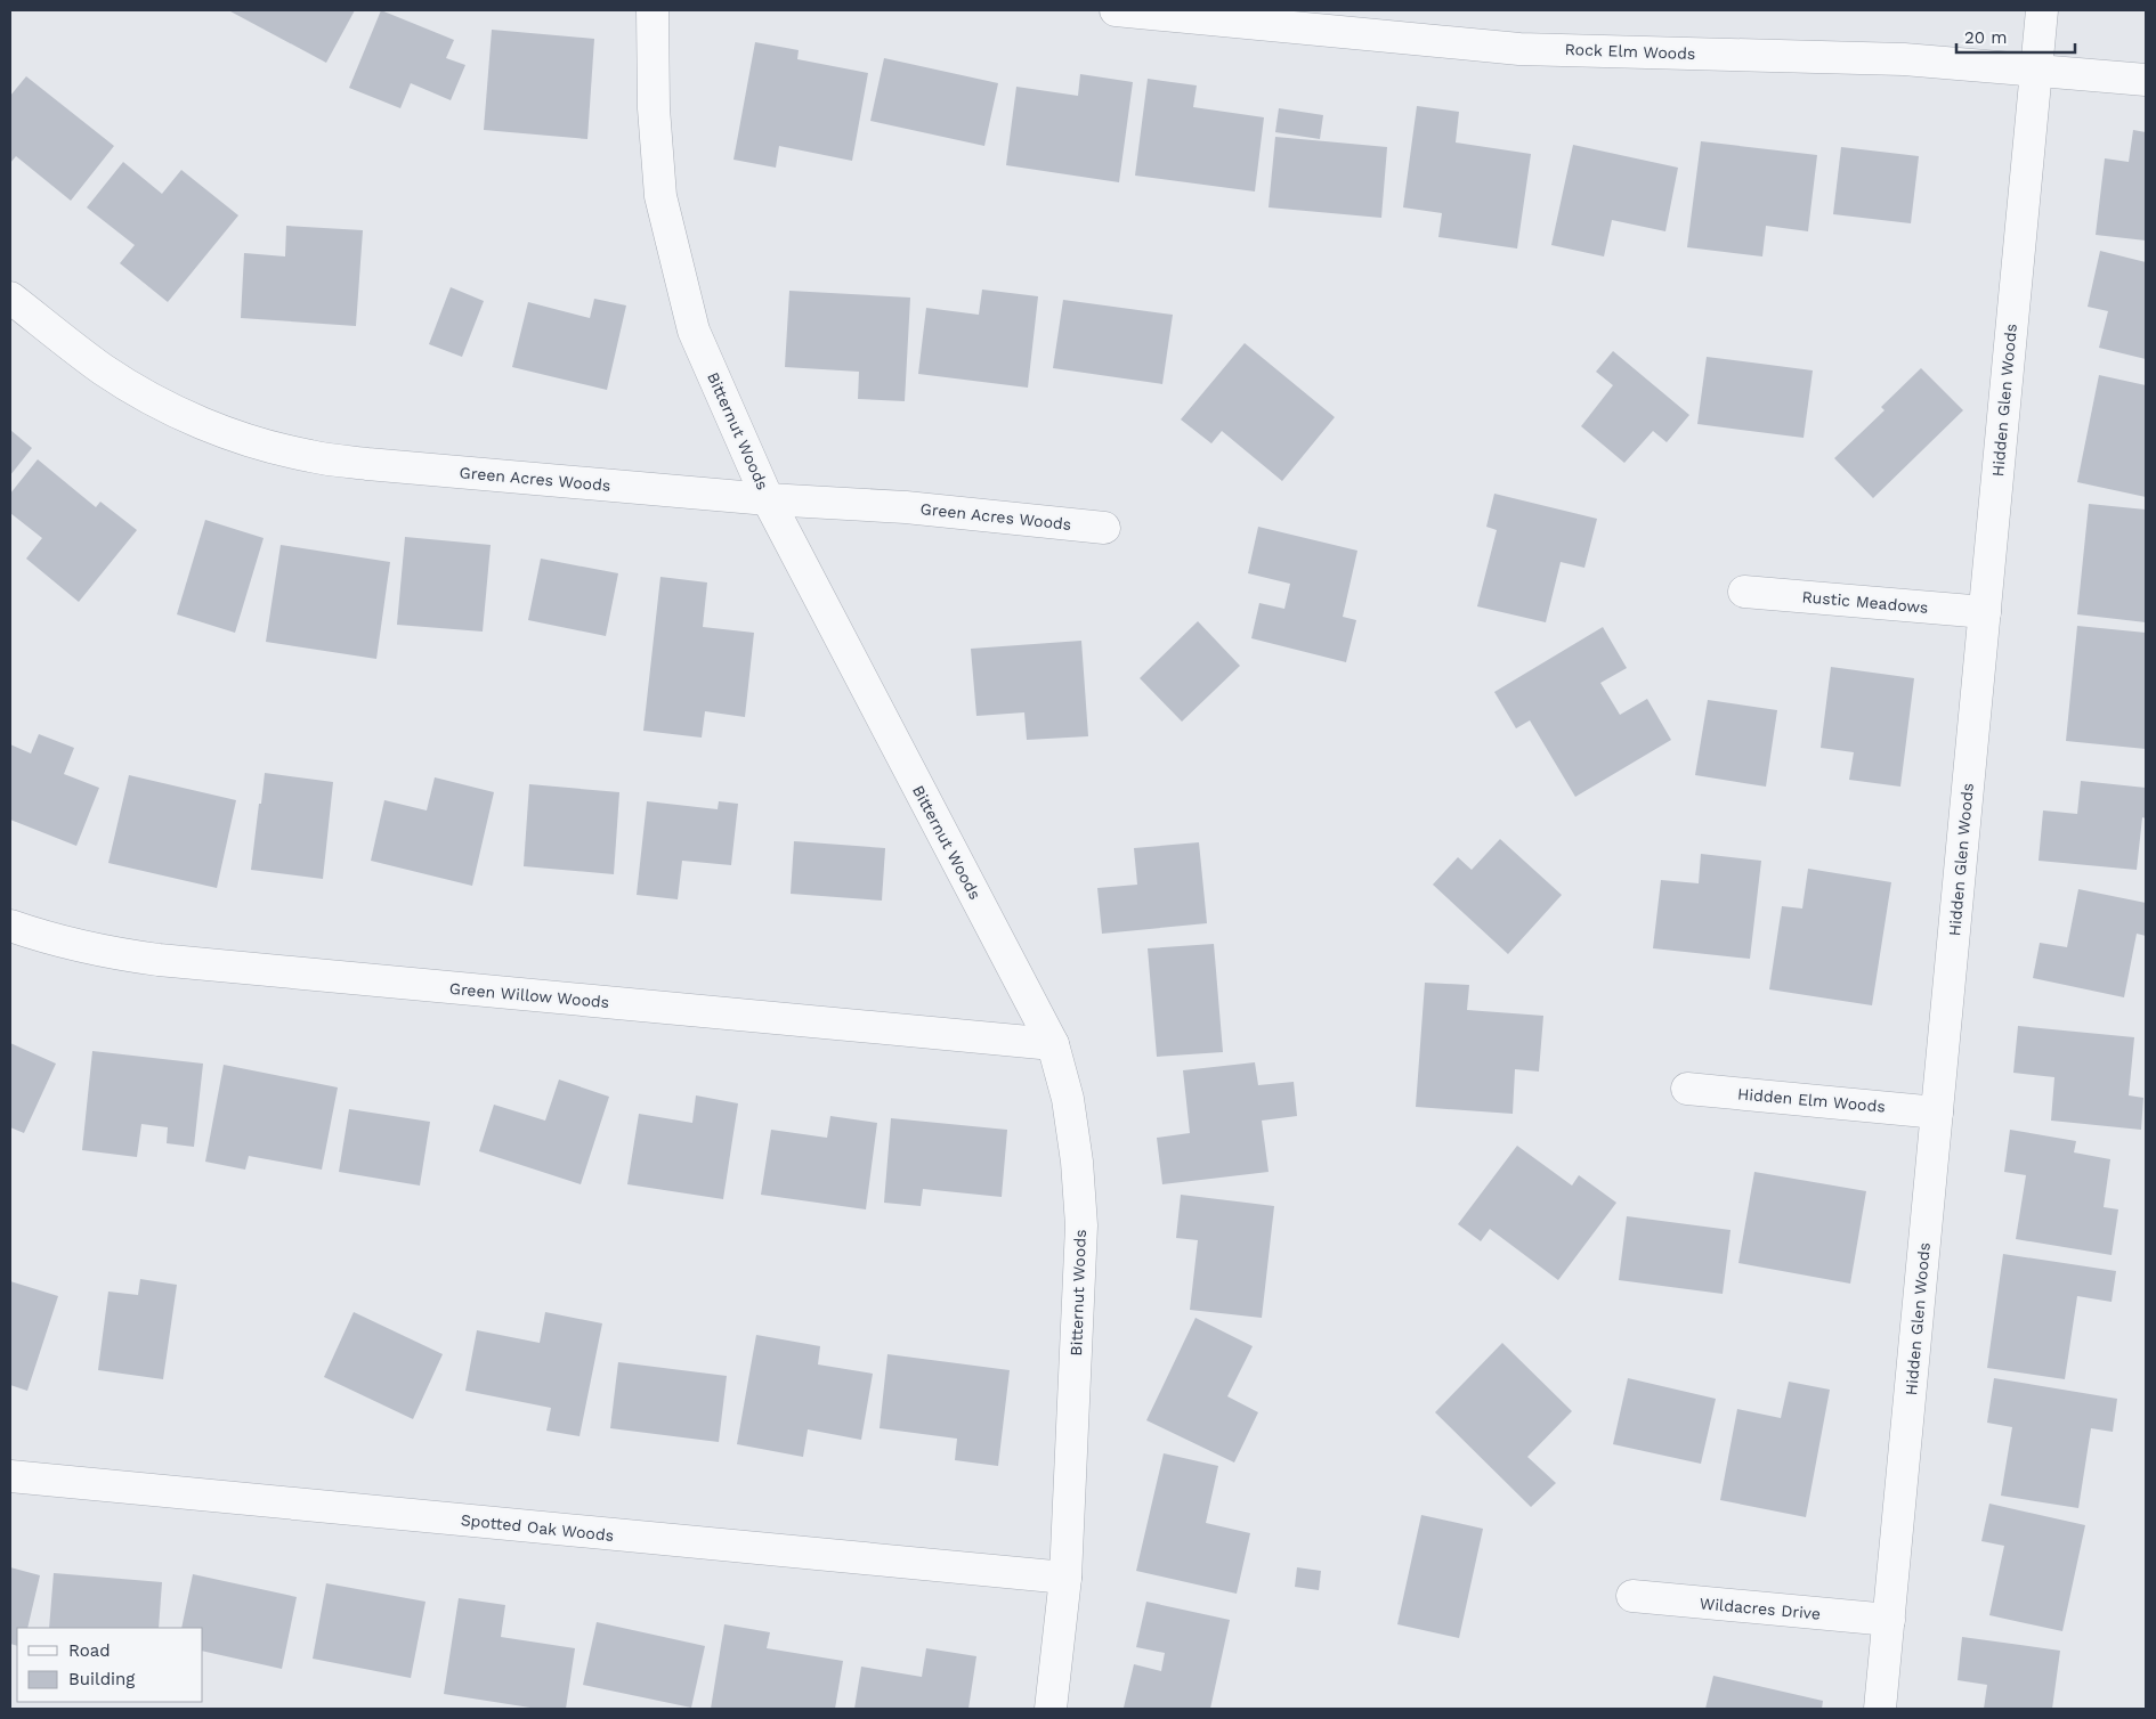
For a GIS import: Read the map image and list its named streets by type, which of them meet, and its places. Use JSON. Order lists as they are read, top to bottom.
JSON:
{
  "streets": {
    "street": [
      "Rock Elm Woods",
      "Hidden Glen Woods",
      "Bitternut Woods",
      "Green Acres Woods",
      "Rustic Meadows",
      "Green Willow Woods",
      "Hidden Elm Woods",
      "Spotted Oak Woods",
      "Wildacres Drive"
    ]
  },
  "crossings": [
    ["Rock Elm Woods", "Hidden Glen Woods"],
    ["Hidden Glen Woods", "Rustic Meadows"],
    ["Hidden Glen Woods", "Hidden Elm Woods"],
    ["Hidden Glen Woods", "Wildacres Drive"],
    ["Bitternut Woods", "Green Acres Woods"],
    ["Bitternut Woods", "Green Willow Woods"],
    ["Bitternut Woods", "Spotted Oak Woods"]
  ],
  "legend": ["Road", "Building"],
  "scale_bar": "20 m"
}
